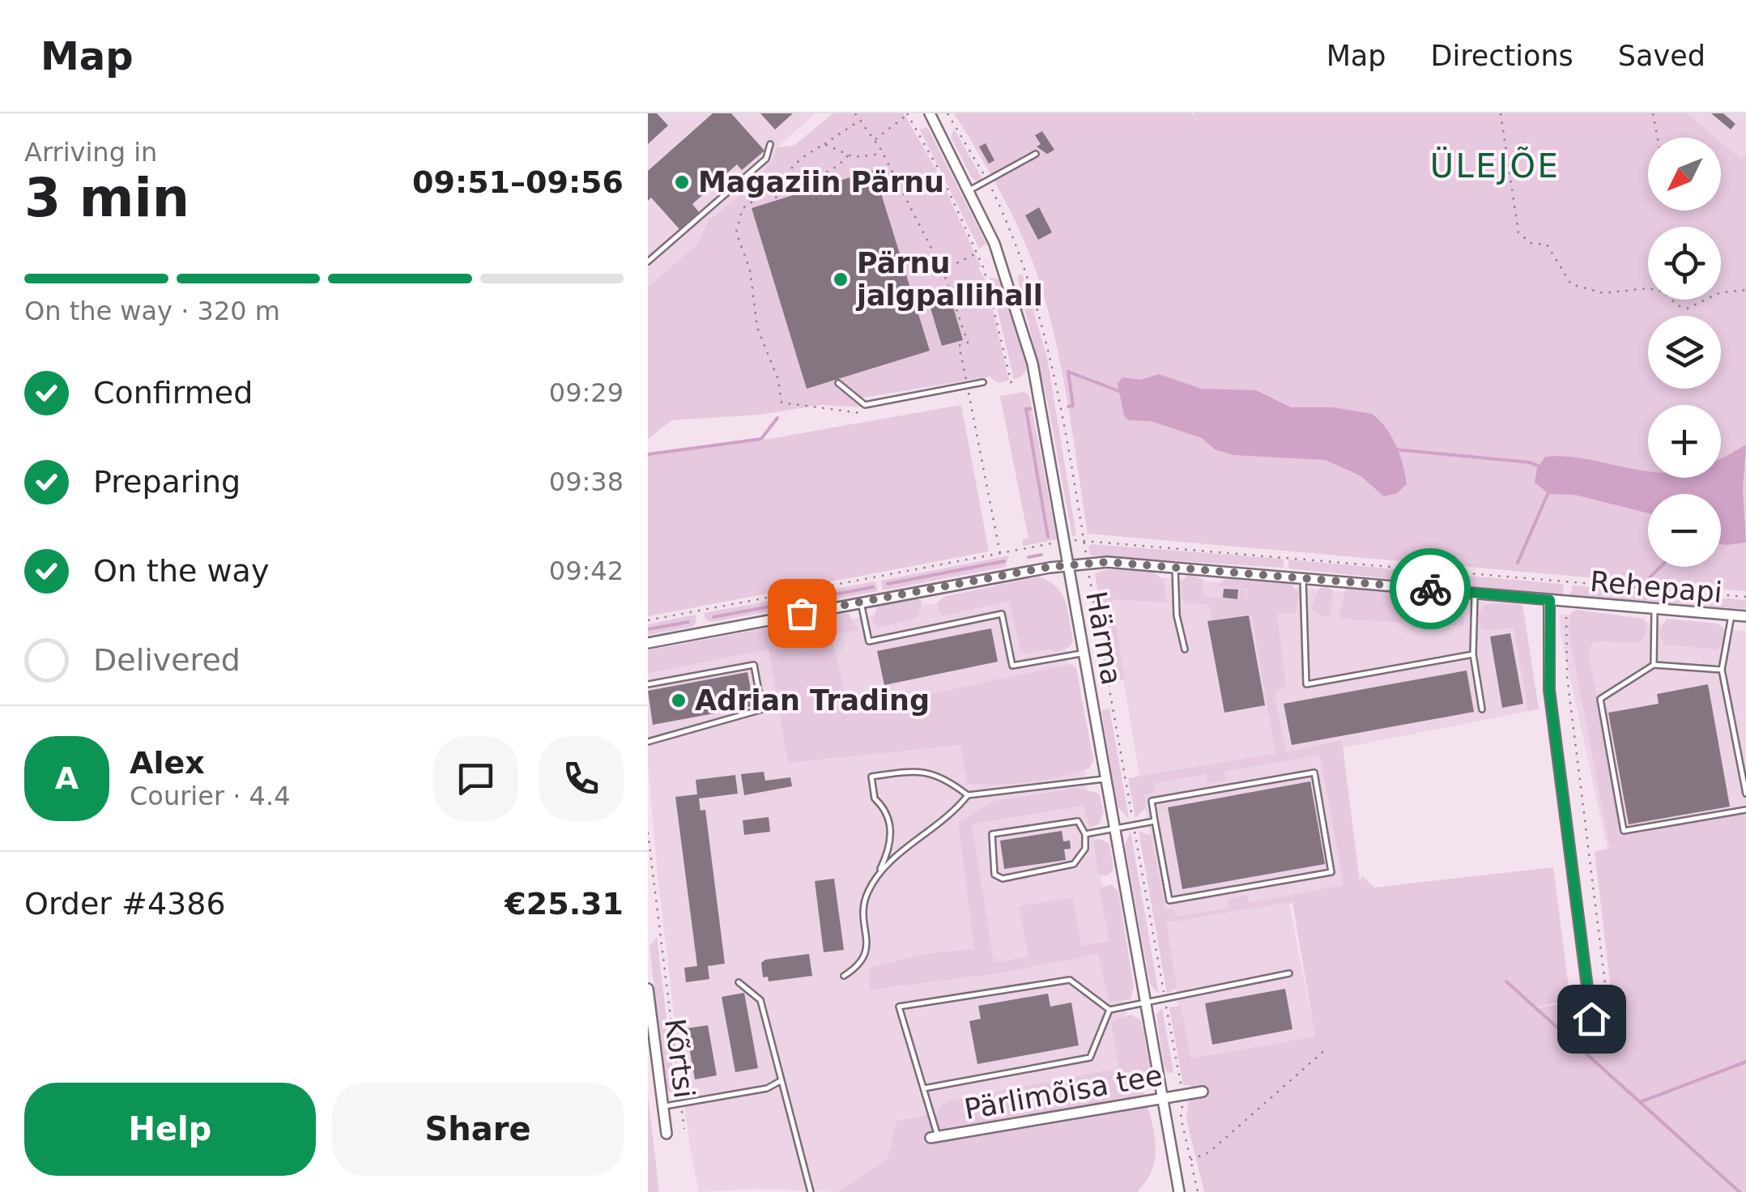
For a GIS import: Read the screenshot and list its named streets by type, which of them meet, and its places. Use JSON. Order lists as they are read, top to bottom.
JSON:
{
  "streets": {
    "street": [
      "Rehepapi",
      "Härma",
      "Kõrtsi",
      "Pärlimõisa tee"
    ]
  },
  "crossings": [
    ["Rehepapi", "Härma"],
    ["Härma", "Pärlimõisa tee"]
  ],
  "districts": ["ÜLEJÕE"],
  "places": ["Magaziin Pärnu", "Pärnu jalgpallihall", "Adrian Trading"],
  "north": "bottom left",
  "page": {
    "header": "Map",
    "nav": ["Map", "Directions", "Saved"],
    "heading": ["3 min", "Arriving in", "09:51–09:56"],
    "panel": [
      "Alex",
      "Courier · 4.4",
      "Order #4386",
      "€25.31"
    ],
    "map_buttons": ["+", "−"],
    "bar": "On the way · 320 m",
    "list": [
      ["Confirmed", "09:29"],
      ["Preparing", "09:38"],
      ["On the way", "09:42"],
      "Delivered"
    ],
    "round": "A",
    "buttons": ["Help", "Share"]
  }
}
